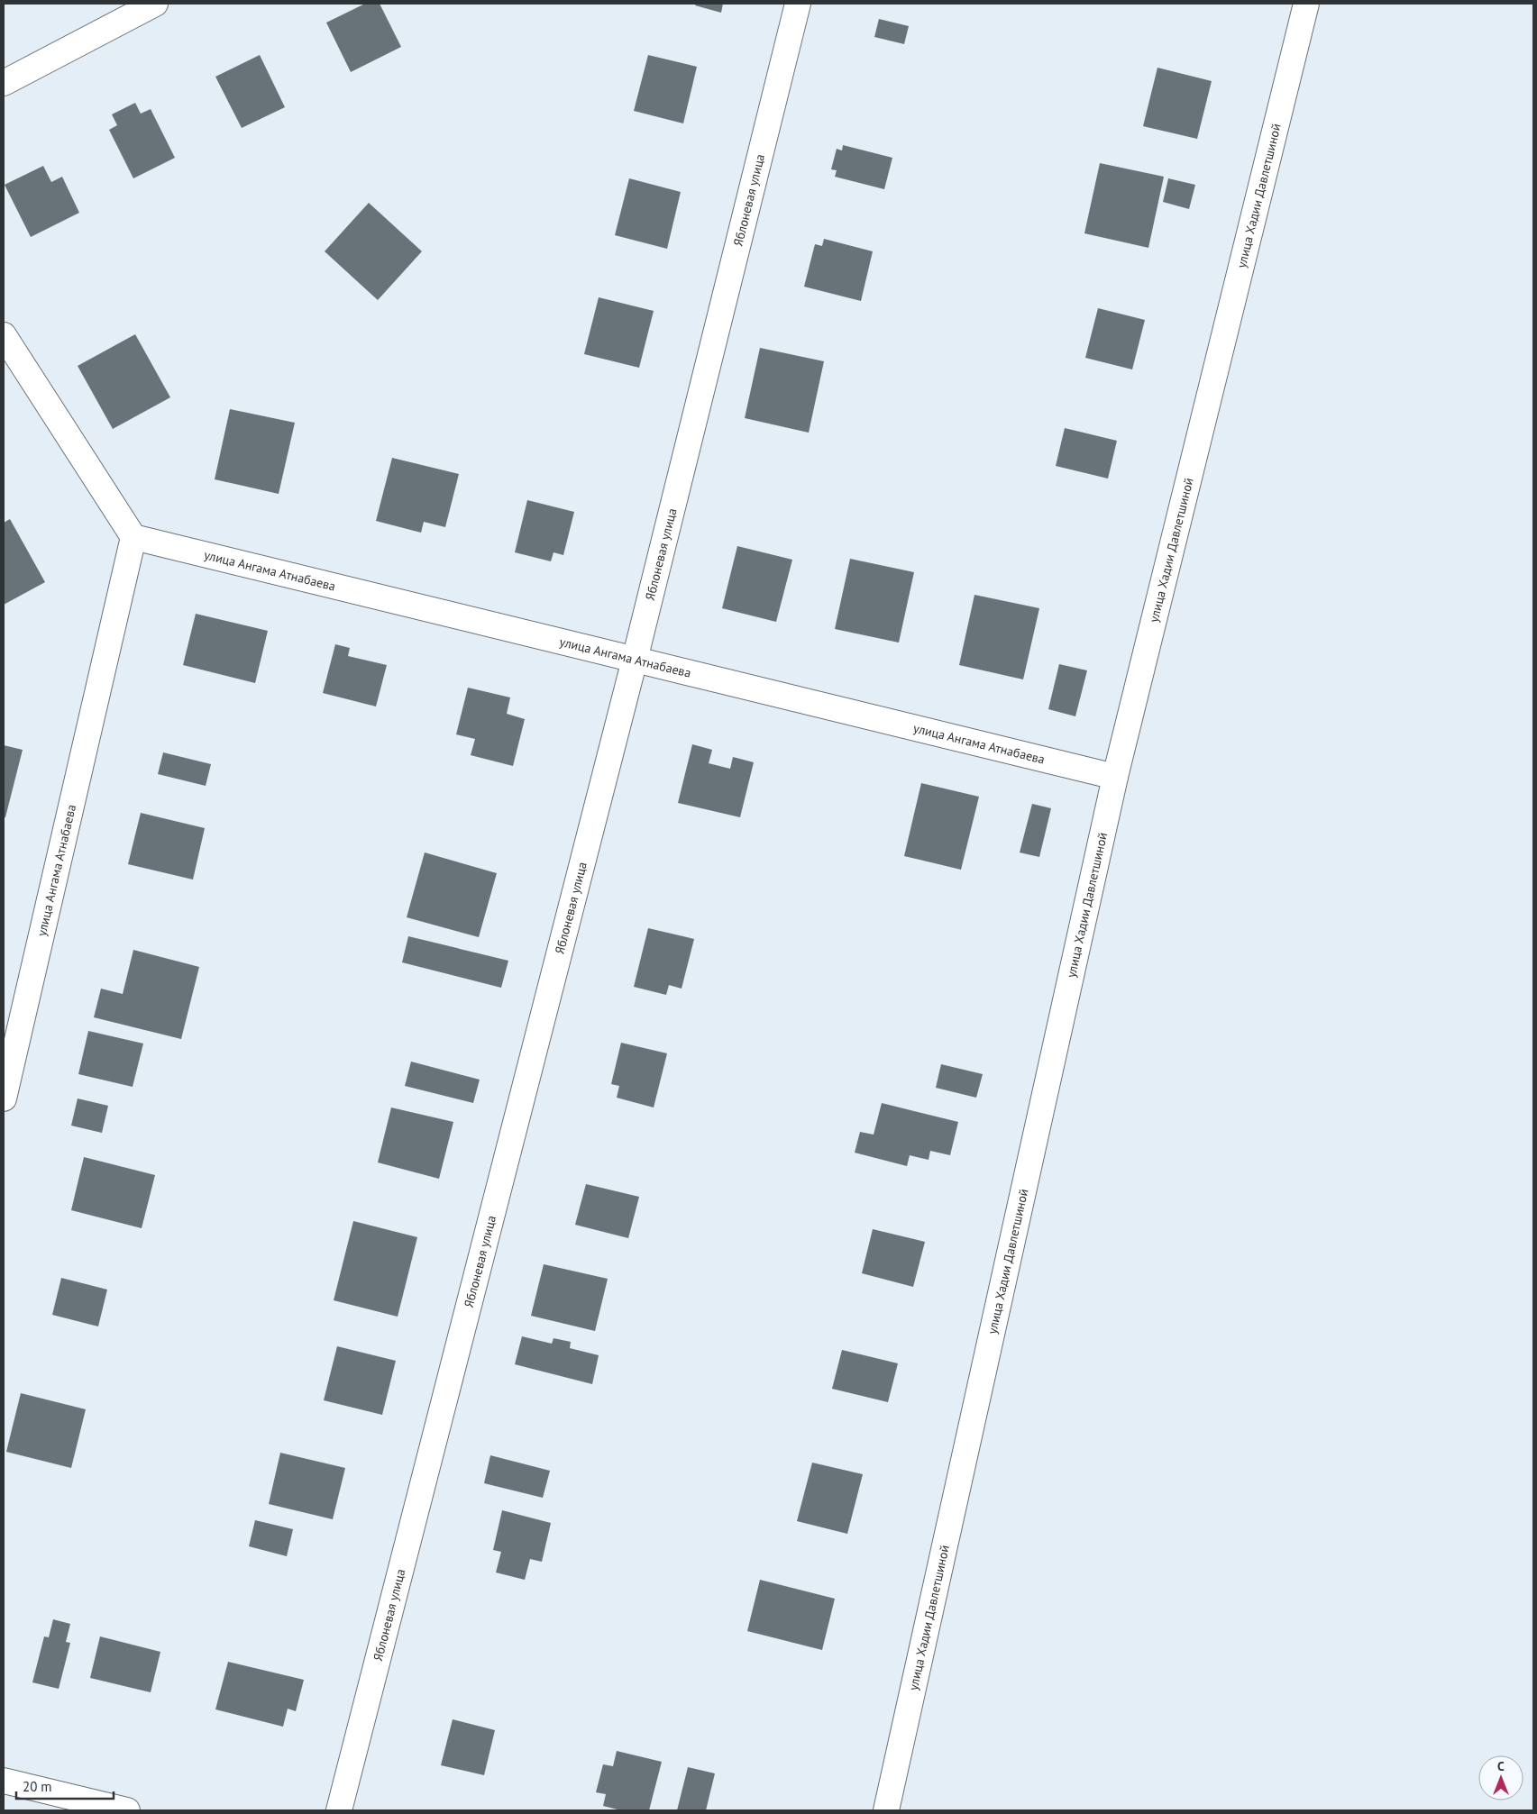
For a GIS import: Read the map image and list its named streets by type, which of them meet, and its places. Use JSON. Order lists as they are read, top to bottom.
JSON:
{
  "streets": {
    "street": ["улица Хадии Давлетшиной", "Яблоневая улица", "улица Ангама Атнабаева"]
  },
  "crossings": [
    ["улица Хадии Давлетшиной", "улица Ангама Атнабаева"],
    ["Яблоневая улица", "улица Ангама Атнабаева"]
  ],
  "scale_bar": "20 m",
  "north": "top"
}
